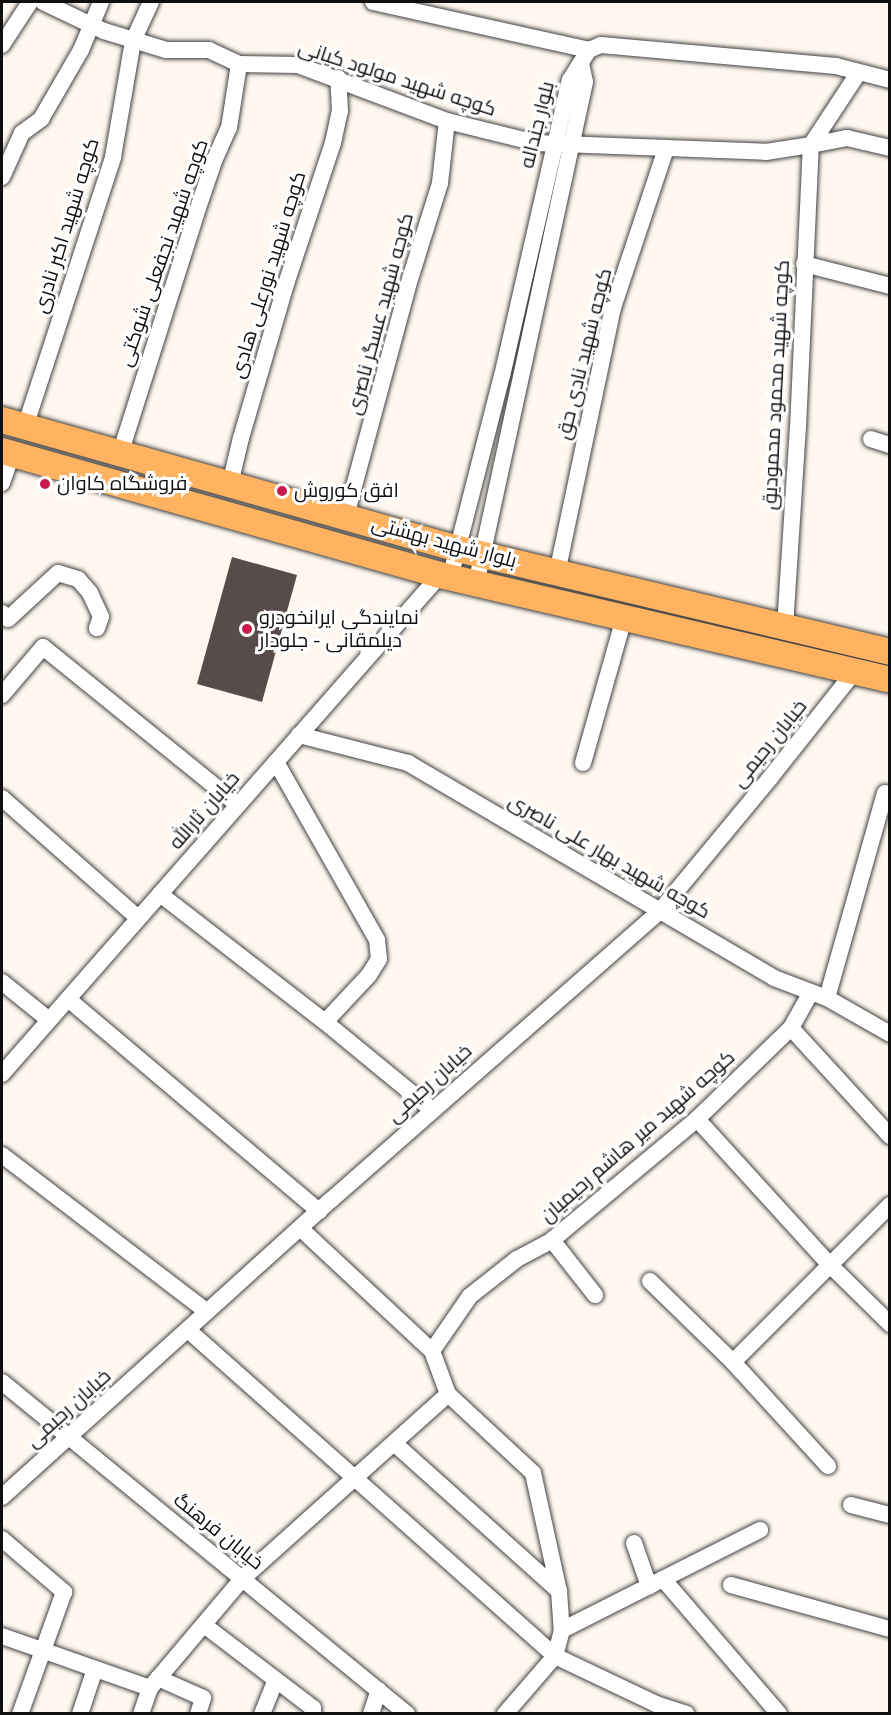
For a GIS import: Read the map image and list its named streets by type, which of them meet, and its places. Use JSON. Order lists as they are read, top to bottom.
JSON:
{
  "streets": {
    "main road": ["بلوار شهید بهشتی"],
    "street": [
      "کوچه شهید مولود کیانی",
      "بلوار جنداله",
      "کوچه شهید اکبر نادری",
      "کوچه شهید نجفعلی شوکتی",
      "کوچه شهید نورعلی هادی",
      "کوچه شهید عسگر ناصری",
      "کوچه شهید نادی حق",
      "کوچه شهید محمود محمودیق",
      "خیابان رحیمی",
      "خیابان ثارالله",
      "کوچه شهید بهار علی ناصری",
      "کوچه شهید میر هاشم رحیمیان",
      "خیابان فرهنگ"
    ]
  },
  "crossings": [
    ["کوچه شهید مولود کیانی", "بلوار جنداله"],
    ["کوچه شهید مولود کیانی", "کوچه شهید اکبر نادری"],
    ["کوچه شهید مولود کیانی", "کوچه شهید نجفعلی شوکتی"],
    ["کوچه شهید مولود کیانی", "کوچه شهید نورعلی هادی"],
    ["کوچه شهید مولود کیانی", "کوچه شهید عسگر ناصری"],
    ["کوچه شهید مولود کیانی", "کوچه شهید نادی حق"],
    ["کوچه شهید مولود کیانی", "کوچه شهید محمود محمودیق"],
    ["بلوار جنداله", "بلوار شهید بهشتی"],
    ["بلوار جنداله", "خیابان ثارالله"],
    ["کوچه شهید اکبر نادری", "بلوار شهید بهشتی"],
    ["کوچه شهید نجفعلی شوکتی", "بلوار شهید بهشتی"],
    ["کوچه شهید نورعلی هادی", "بلوار شهید بهشتی"],
    ["کوچه شهید عسگر ناصری", "بلوار شهید بهشتی"],
    ["کوچه شهید نادی حق", "بلوار شهید بهشتی"],
    ["کوچه شهید محمود محمودیق", "بلوار شهید بهشتی"],
    ["بلوار شهید بهشتی", "خیابان رحیمی"],
    ["بلوار شهید بهشتی", "خیابان ثارالله"],
    ["خیابان رحیمی", "کوچه شهید بهار علی ناصری"],
    ["خیابان رحیمی", "خیابان فرهنگ"],
    ["خیابان ثارالله", "کوچه شهید بهار علی ناصری"],
    ["کوچه شهید بهار علی ناصری", "کوچه شهید میر هاشم رحیمیان"]
  ],
  "places": ["فروشگاه کاوان", "افق کوروش", "نمایندگی ایرانخودرو دیلمقانی - جلودار"]
}
